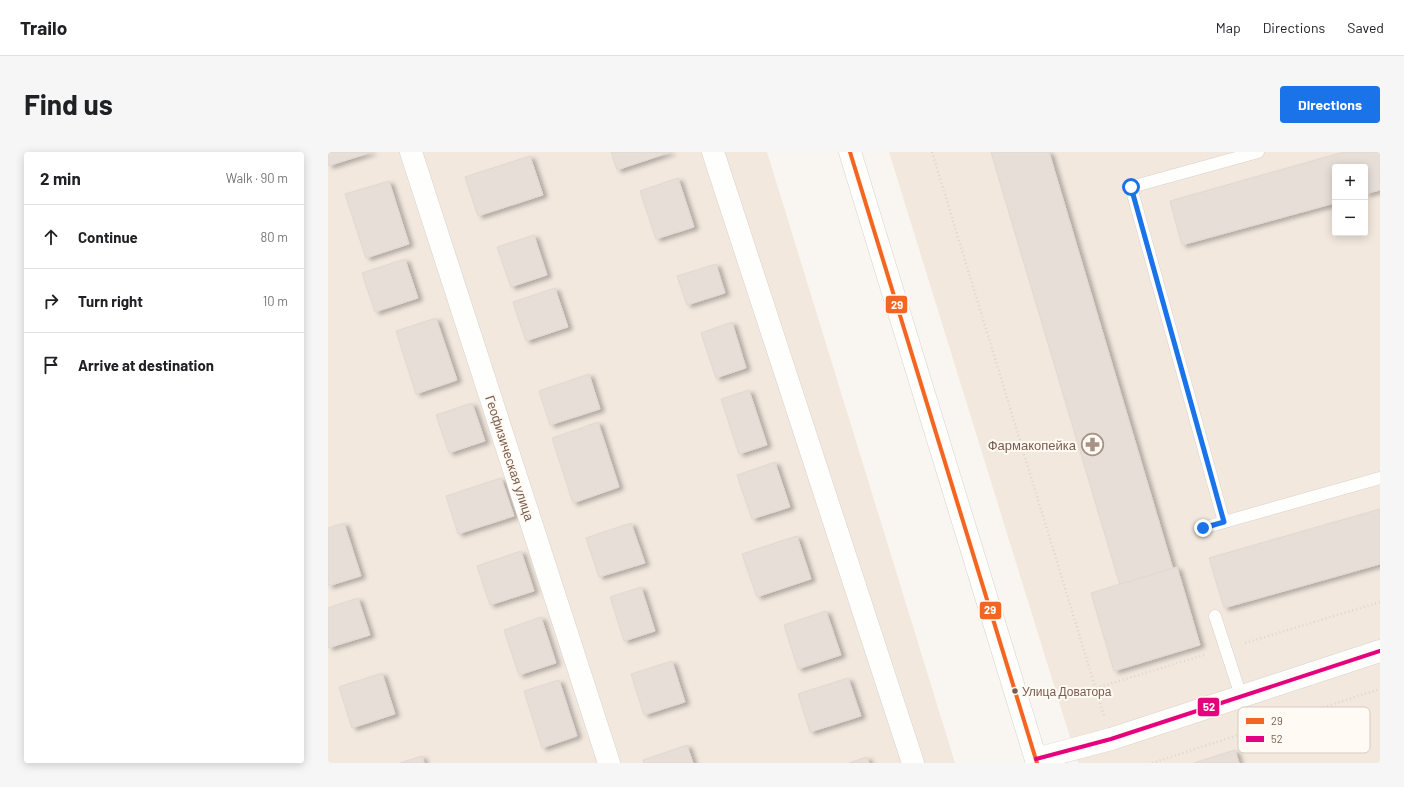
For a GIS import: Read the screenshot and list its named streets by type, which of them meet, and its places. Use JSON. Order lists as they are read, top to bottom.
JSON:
{
  "streets": {
    "street": ["Геофизическая улица"]
  },
  "places": {
    "pharmacy": ["Фармакопейка"],
    "other": ["Улица Доватора"]
  },
  "lines": ["transit line 29", "transit line 52"],
  "legend": ["29", "52"],
  "page": {
    "header": "Trailo",
    "nav": ["Map", "Directions", "Saved"],
    "buttons": "Directions",
    "title": "Find us",
    "heading": ["2 min", "Walk · 90 m"],
    "map_buttons": ["+", "−"],
    "list": [
      ["Continue", "80 m"],
      ["Turn right", "10 m"],
      "Arrive at destination"
    ]
  }
}
